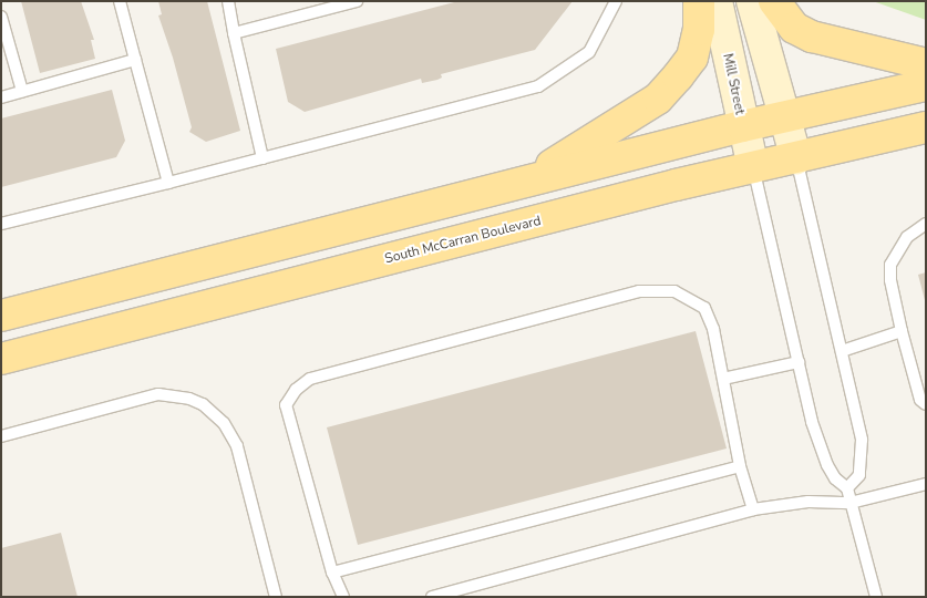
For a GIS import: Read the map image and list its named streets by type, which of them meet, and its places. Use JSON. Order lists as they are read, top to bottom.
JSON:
{
  "streets": {
    "main road": ["Mill Street", "South McCarran Boulevard"]
  },
  "crossings": [
    ["Mill Street", "South McCarran Boulevard"]
  ]
}
